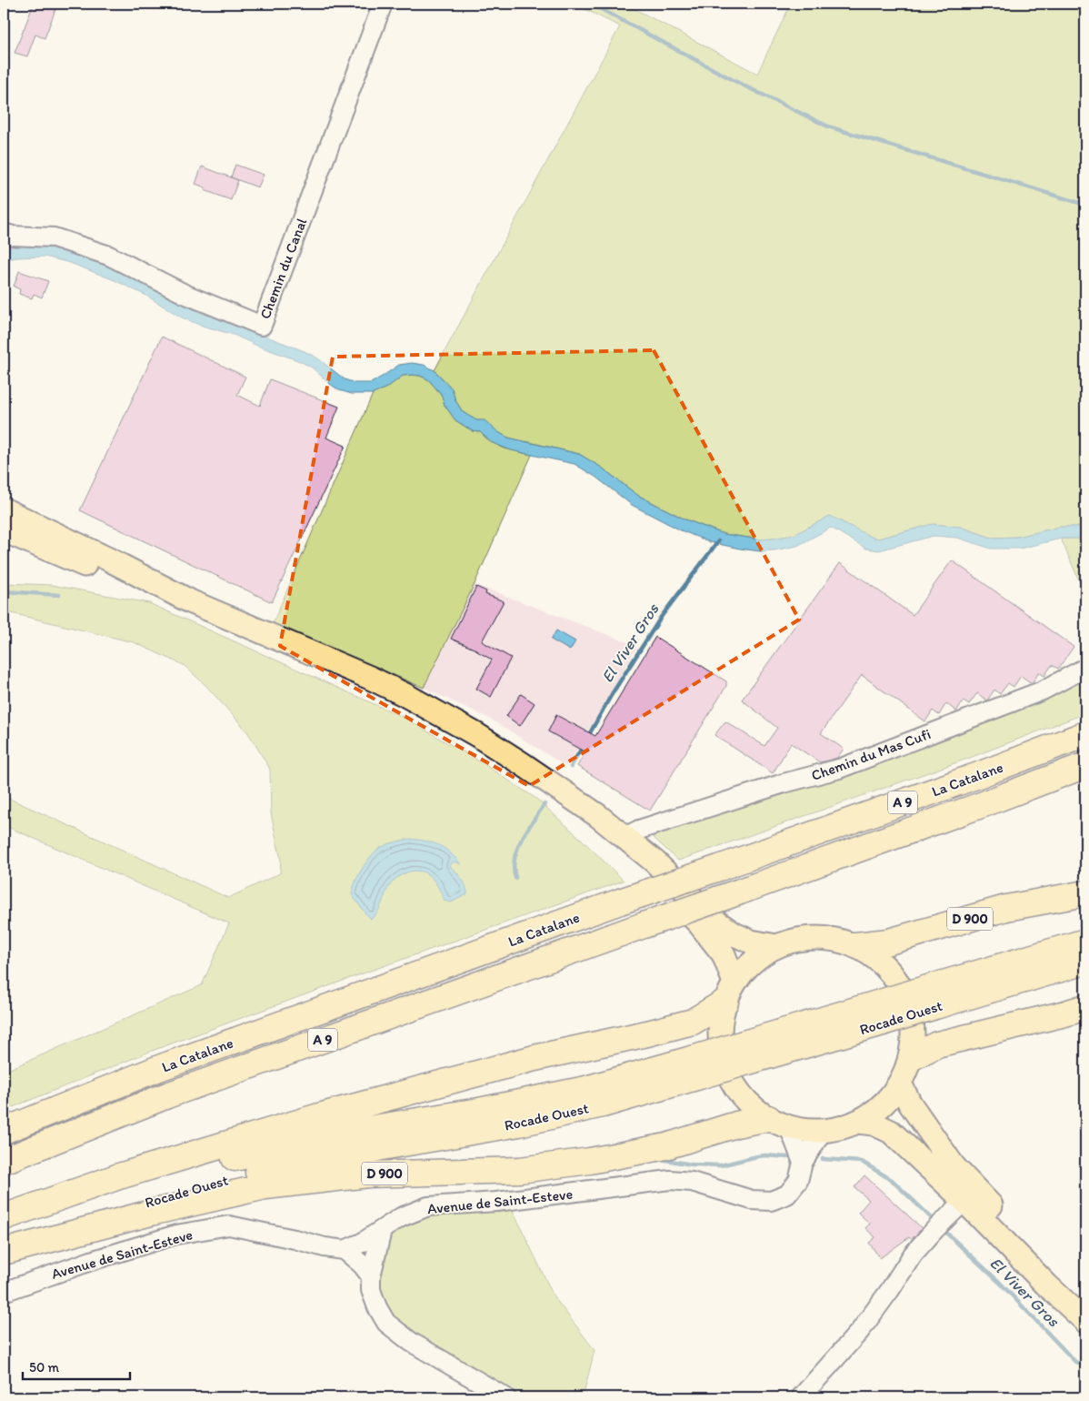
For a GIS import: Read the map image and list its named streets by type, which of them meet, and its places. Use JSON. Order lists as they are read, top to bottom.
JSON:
{
  "streets": {
    "highway": [
      "La Catalane",
      "A 9",
      "D 900",
      "Rocade Ouest"
    ],
    "street": ["Chemin du Canal", "Chemin du Mas Cufi", "Avenue de Saint-Esteve"]
  },
  "crossings": [
    ["D 900", "Rocade Ouest"]
  ],
  "water": ["El Viver Gros"],
  "scale_bar": "50 m"
}
